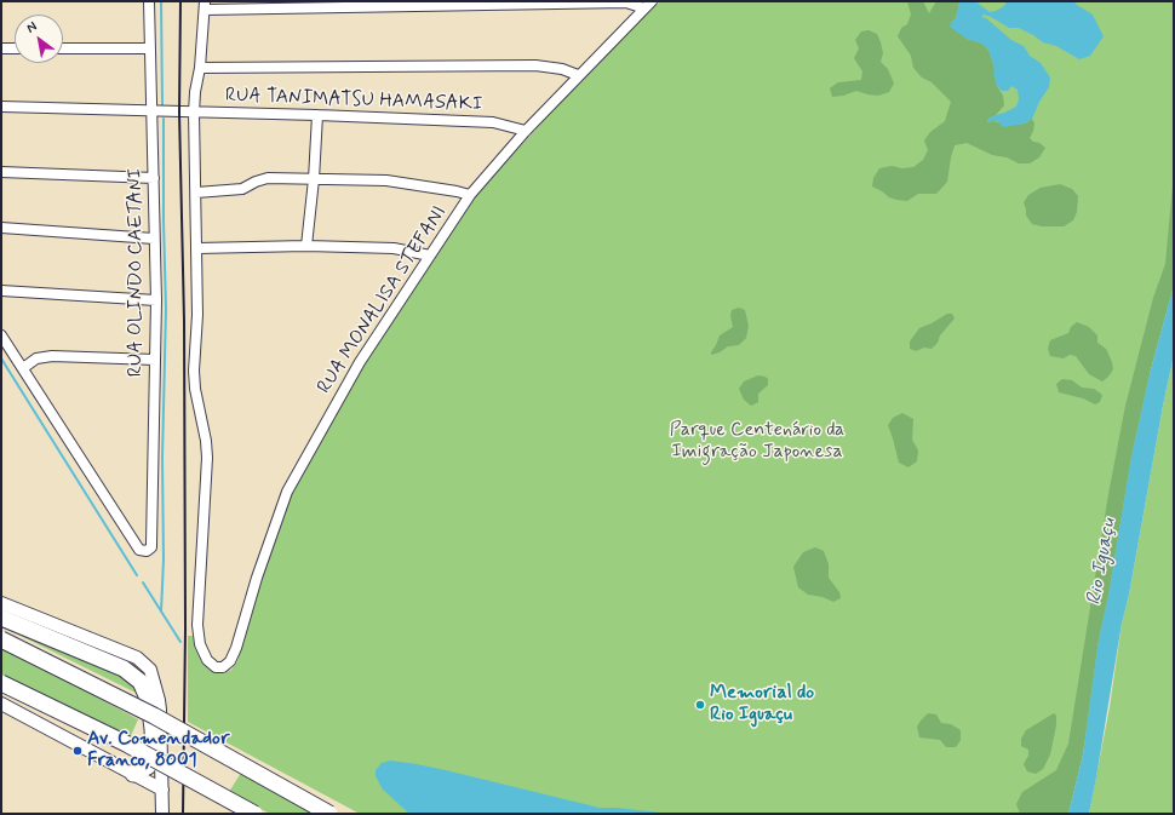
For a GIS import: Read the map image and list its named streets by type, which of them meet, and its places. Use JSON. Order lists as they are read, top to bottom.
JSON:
{
  "streets": {
    "street": ["RUA TANIMATSU HAMASAKI", "RUA OLINDO CAETANI", "RUA MONALISA STEFANI"]
  },
  "crossings": [
    ["RUA TANIMATSU HAMASAKI", "RUA OLINDO CAETANI"],
    ["RUA TANIMATSU HAMASAKI", "RUA MONALISA STEFANI"]
  ],
  "water": ["Rio Iguaçu"],
  "parks": ["Parque Centenário da Imigração Japonesa"],
  "places": ["Memorial do Rio Iguaçu", "Av. Comendador Franco, 8001"],
  "north": "top left"
}
